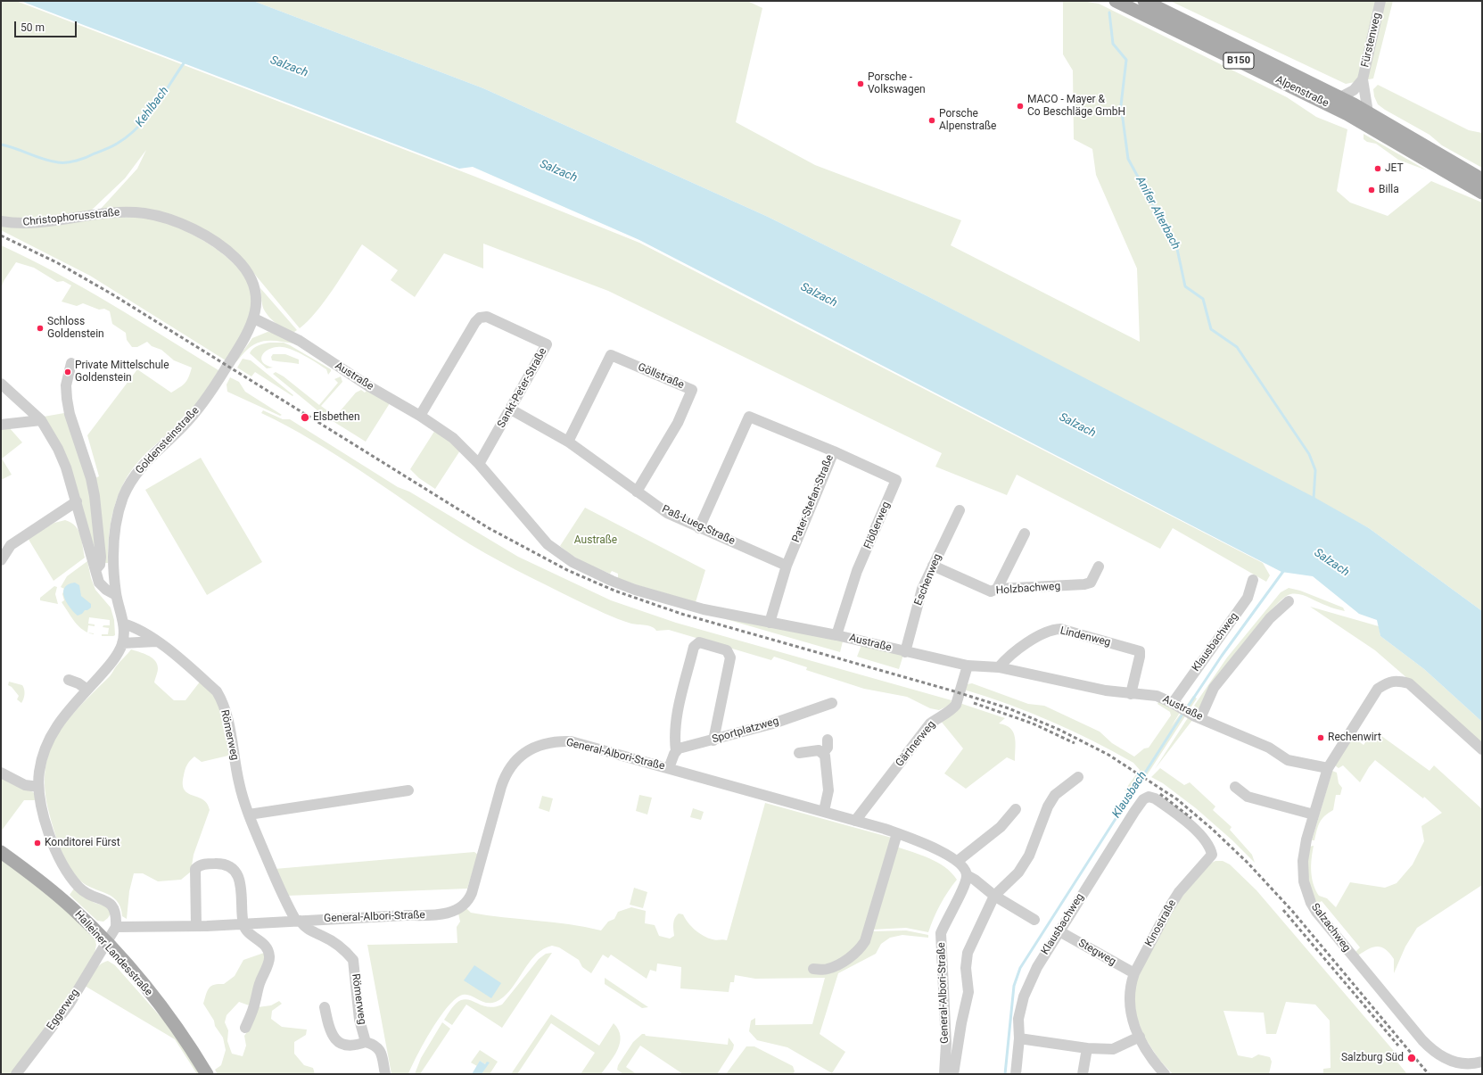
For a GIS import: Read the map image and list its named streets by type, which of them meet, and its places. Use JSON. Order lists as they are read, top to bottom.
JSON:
{
  "streets": {
    "main road": ["B150", "Alpenstraße", "Halleiner Landesstraße"],
    "street": [
      "Fürstenweg",
      "Christophorusstraße",
      "Austraße",
      "Göllstraße",
      "Sankt-Peter-Straße",
      "Goldensteinstraße",
      "Pater-Stefan-Straße",
      "Paß-Lueg-Straße",
      "Flößerweg",
      "Eschenweg",
      "Holzbachweg",
      "Lindenweg",
      "Klausbachweg",
      "Sportplatzweg",
      "Römerweg",
      "Gärtnerweg",
      "General-Albori-Straße",
      "Kinostraße",
      "Salzachweg",
      "Stegweg",
      "Eggerweg"
    ]
  },
  "crossings": [
    ["Fürstenweg", "Alpenstraße"],
    ["Christophorusstraße", "Austraße"],
    ["Christophorusstraße", "Goldensteinstraße"],
    ["Austraße", "Sankt-Peter-Straße"],
    ["Austraße", "Goldensteinstraße"],
    ["Austraße", "Flößerweg"],
    ["Austraße", "Eschenweg"],
    ["Austraße", "Lindenweg"],
    ["Austraße", "Klausbachweg"],
    ["Austraße", "Gärtnerweg"],
    ["Austraße", "Salzachweg"],
    ["Göllstraße", "Paß-Lueg-Straße"],
    ["Sankt-Peter-Straße", "Paß-Lueg-Straße"],
    ["Goldensteinstraße", "Römerweg"],
    ["Pater-Stefan-Straße", "Paß-Lueg-Straße"],
    ["Pater-Stefan-Straße", "Flößerweg"],
    ["Eschenweg", "Holzbachweg"],
    ["Klausbachweg", "Kinostraße"],
    ["Klausbachweg", "Stegweg"],
    ["Römerweg", "General-Albori-Straße"],
    ["Gärtnerweg", "General-Albori-Straße"],
    ["General-Albori-Straße", "Eggerweg"],
    ["Kinostraße", "Stegweg"],
    ["Halleiner Landesstraße", "Eggerweg"]
  ],
  "water": [
    "Salzach",
    "Kehlbach",
    "Anifer Alterbach",
    "Klausbach"
  ],
  "parks": ["Austraße"],
  "places": [
    "Porsche - Volkswagen",
    "MACO - Mayer & Co Beschläge GmbH",
    "Porsche Alpenstraße",
    "JET",
    "Billa",
    "Schloss Goldenstein",
    "Private Mittelschule Goldenstein",
    "Elsbethen",
    "Rechenwirt",
    "Konditorei Fürst",
    "Salzburg Süd"
  ],
  "scale_bar": "50 m"
}
